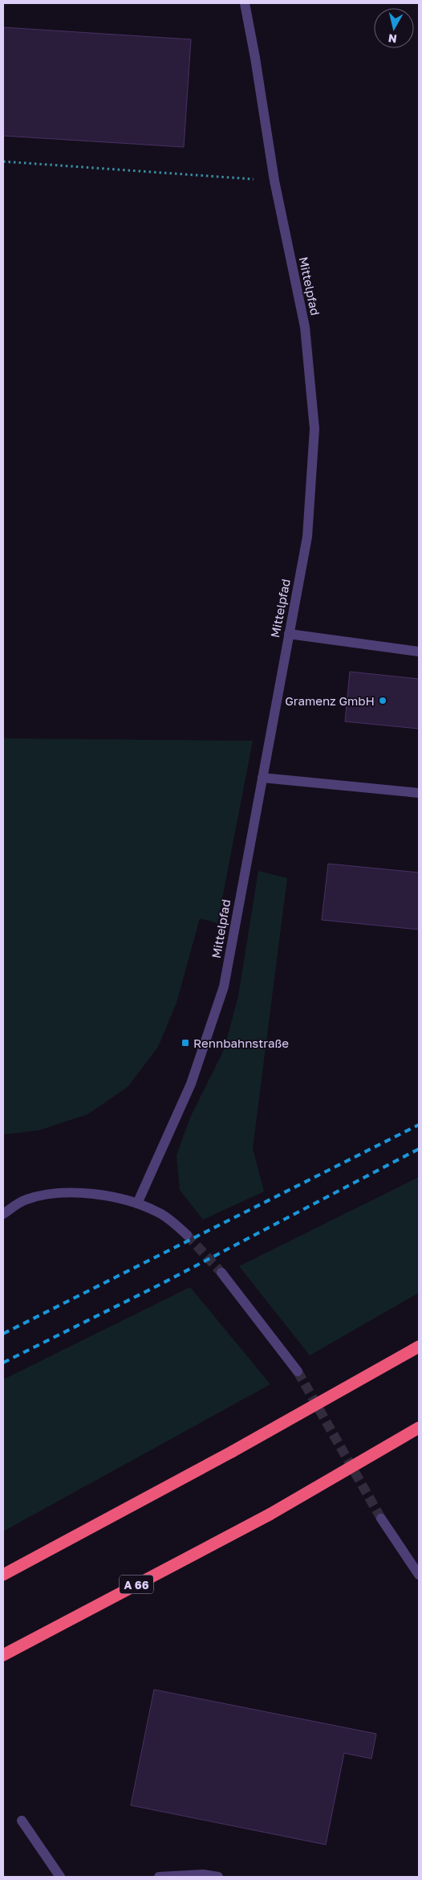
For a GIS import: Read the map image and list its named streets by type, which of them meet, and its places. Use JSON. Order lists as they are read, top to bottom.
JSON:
{
  "streets": {
    "highway": ["A 66"],
    "street": ["Mittelpfad"]
  },
  "places": {
    "other": ["Gramenz GmbH"],
    "transit": ["Rennbahnstraße"]
  },
  "north": "bottom"
}
